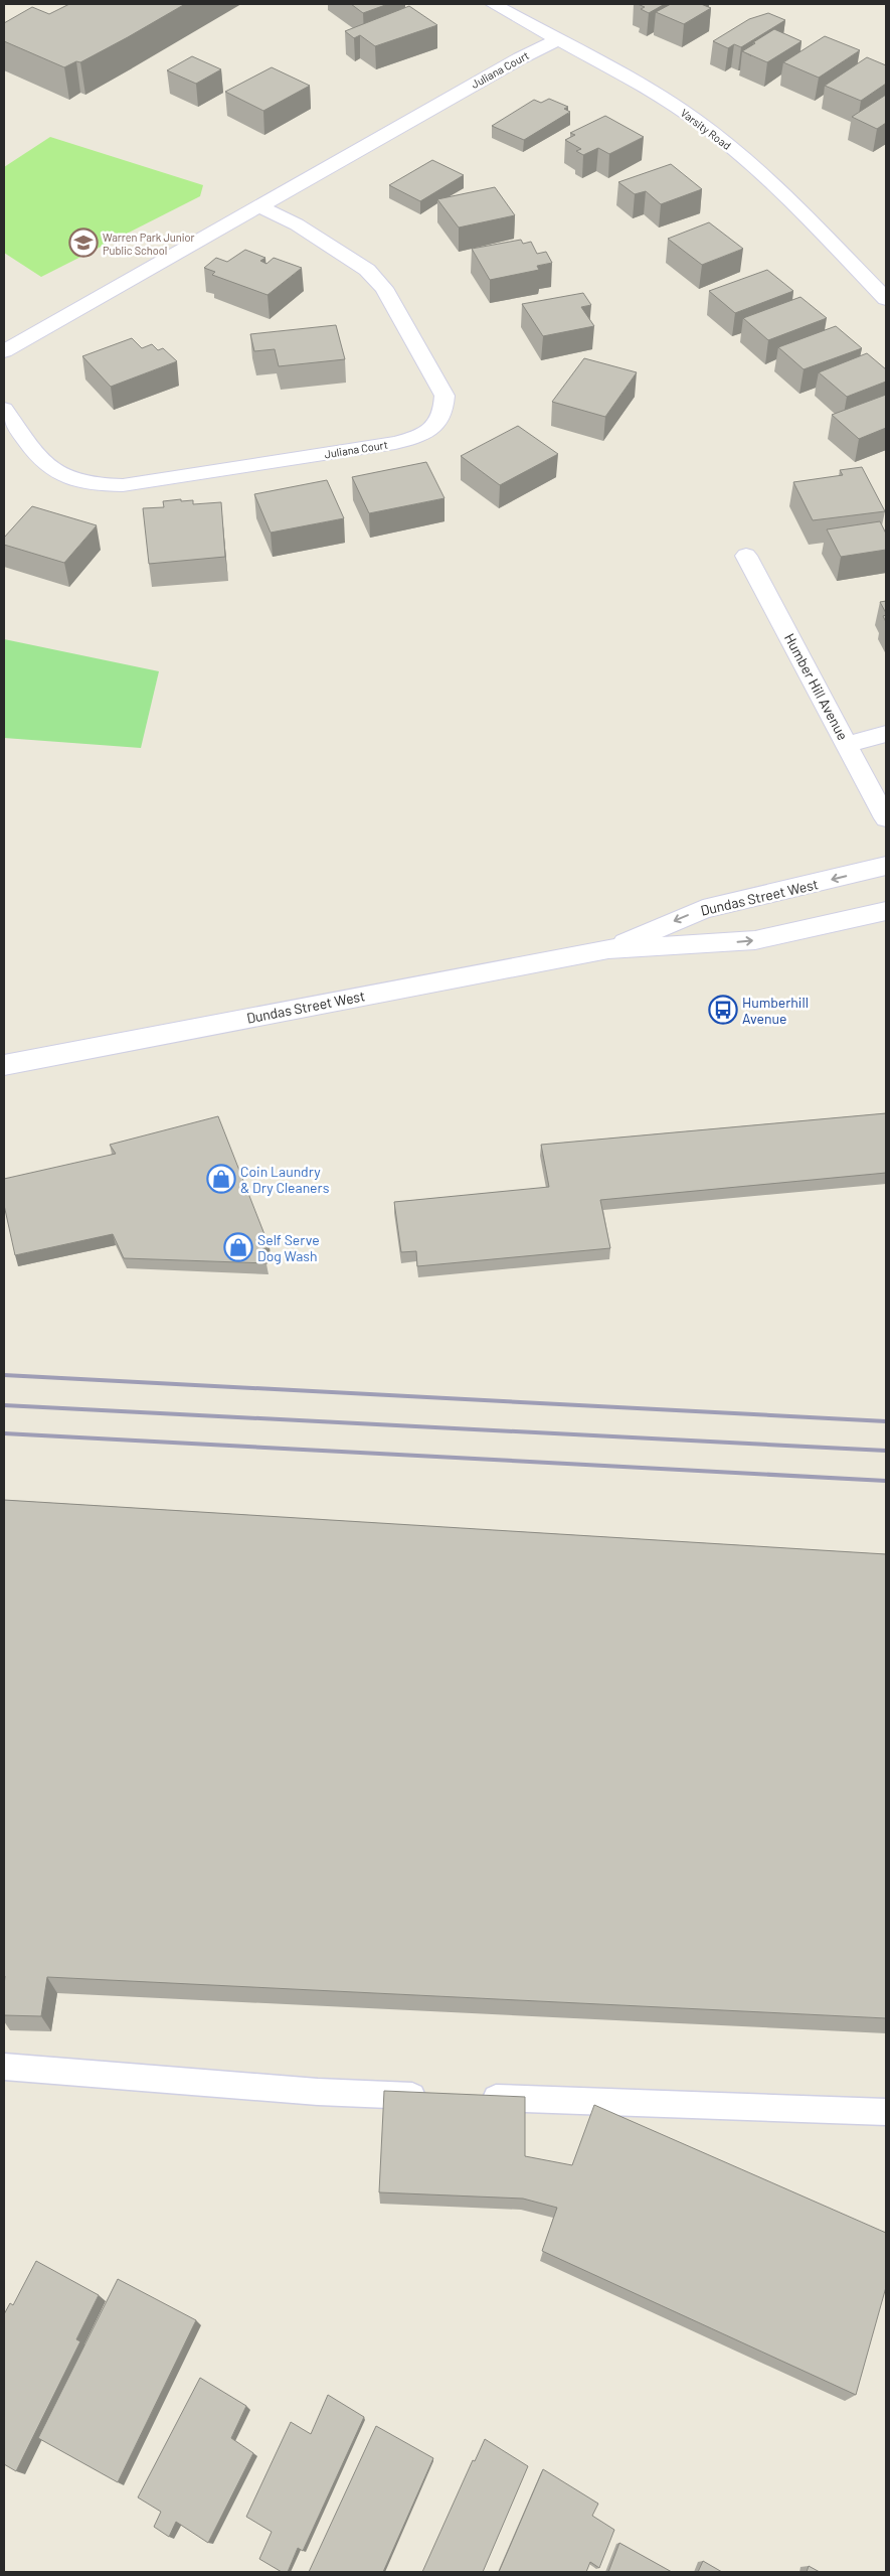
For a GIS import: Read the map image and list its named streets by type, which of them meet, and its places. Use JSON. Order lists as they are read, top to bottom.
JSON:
{
  "streets": {
    "street": [
      "Juliana Court",
      "Varsity Road",
      "Humber Hill Avenue",
      "Dundas Street West"
    ]
  },
  "crossings": [
    ["Juliana Court", "Varsity Road"]
  ],
  "places": {
    "school or university": ["Warren Park Junior Public School"],
    "bus stop": ["Humberhill Avenue"],
    "shop": ["Coin Laundry & Dry Cleaners", "Self Serve Dog Wash"]
  }
}
